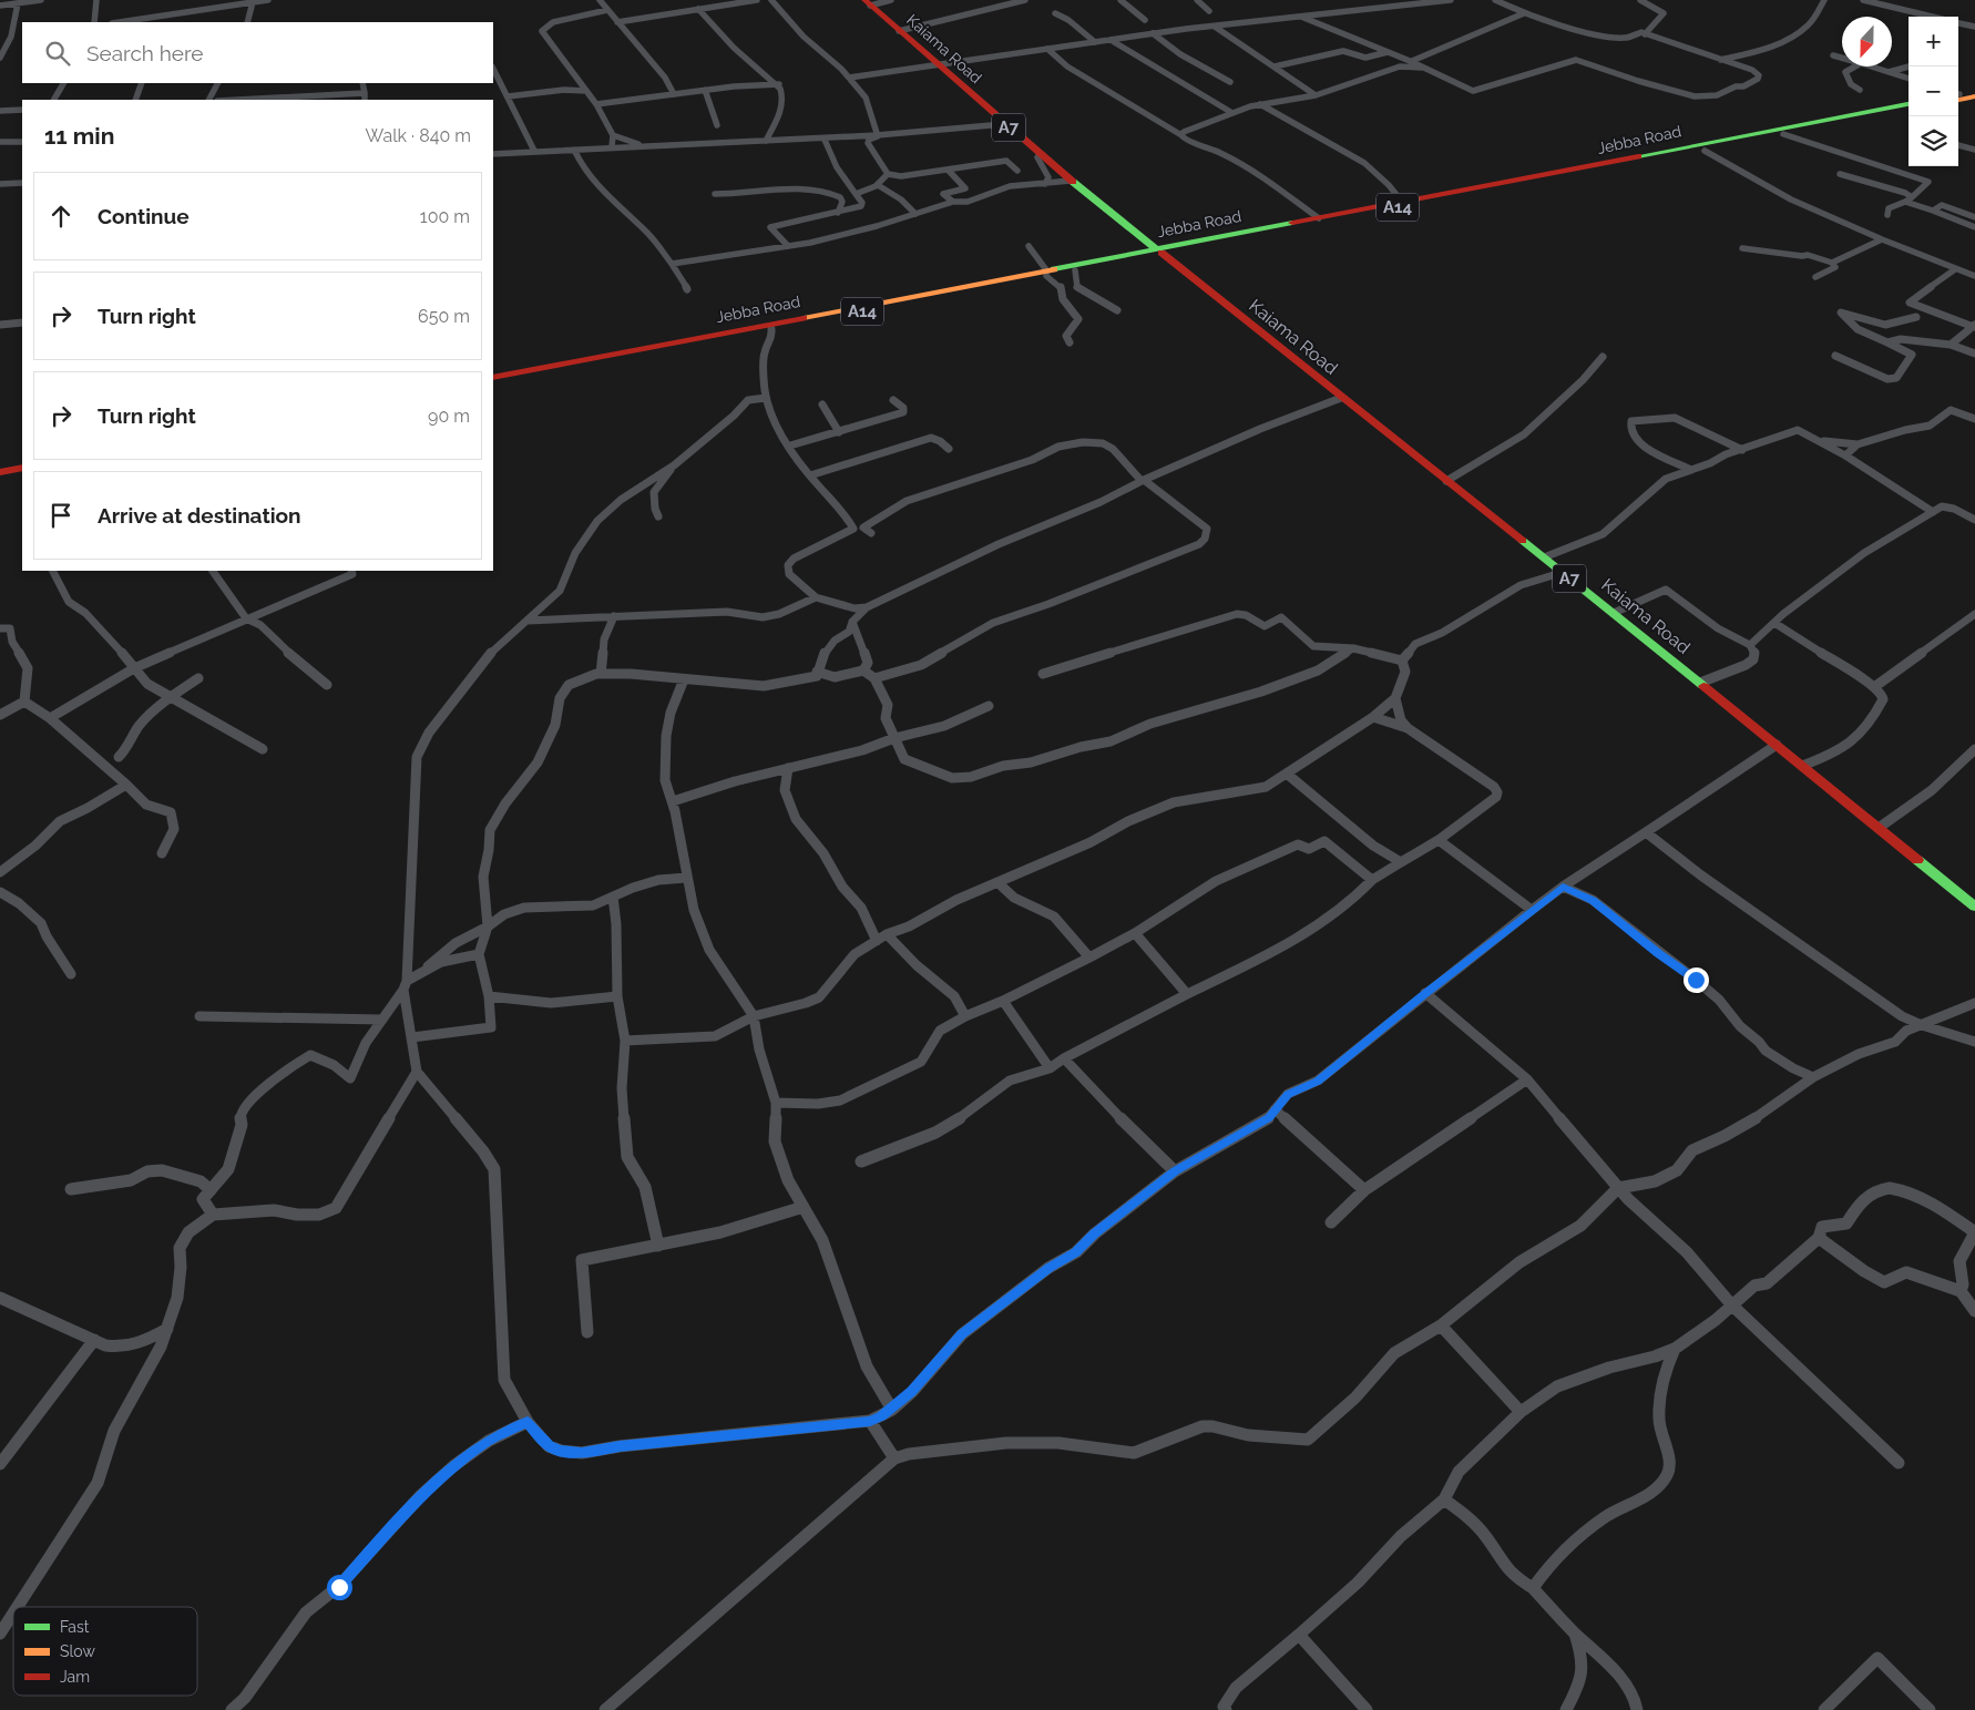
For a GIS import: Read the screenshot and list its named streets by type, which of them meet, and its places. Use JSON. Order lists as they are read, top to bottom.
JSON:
{
  "streets": {
    "highway": [
      "Kaiama Road",
      "A7",
      "Jebba Road",
      "A14"
    ]
  },
  "crossings": [
    ["Kaiama Road", "Jebba Road"]
  ],
  "legend": ["Fast", "Slow", "Jam"],
  "north": "bottom",
  "page": {
    "map_buttons": ["+", "−"],
    "search": "Search here",
    "heading": ["11 min", "Walk · 840 m"],
    "list": [
      ["Continue", "100 m"],
      ["Turn right", "650 m"],
      ["Turn right", "90 m"],
      "Arrive at destination"
    ]
  }
}
